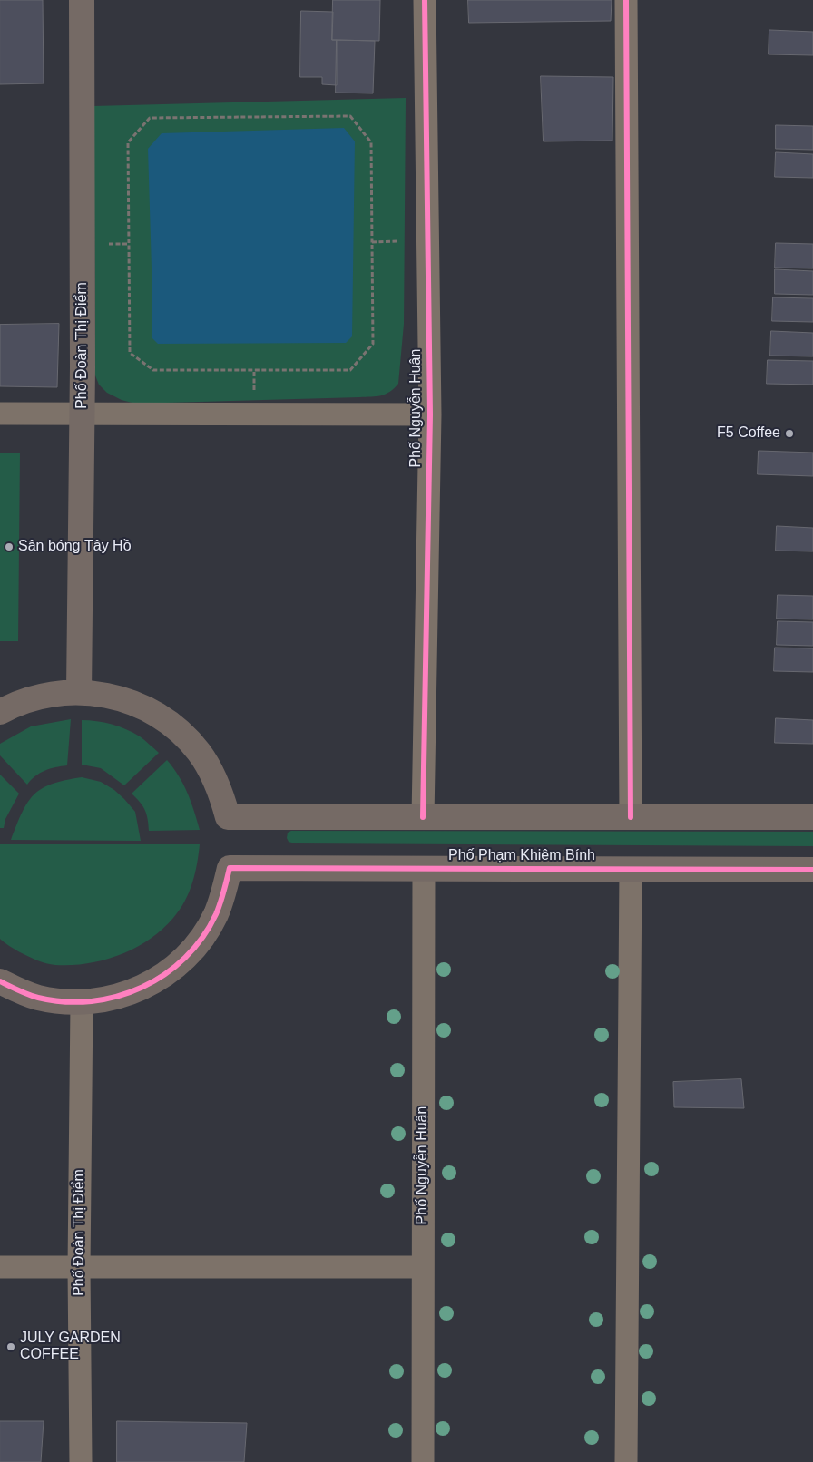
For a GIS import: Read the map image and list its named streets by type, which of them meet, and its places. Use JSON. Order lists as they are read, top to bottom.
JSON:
{
  "streets": {
    "street": ["Phố Đoàn Thị Điểm", "Phố Nguyễn Huân", "Phố Phạm Khiêm Bính"]
  },
  "crossings": [
    ["Phố Đoàn Thị Điểm", "Phố Phạm Khiêm Bính"],
    ["Phố Nguyễn Huân", "Phố Phạm Khiêm Bính"]
  ],
  "places": ["F5 Coffee", "Sân bóng Tây Hồ", "JULY GARDEN COFFEE"]
}
